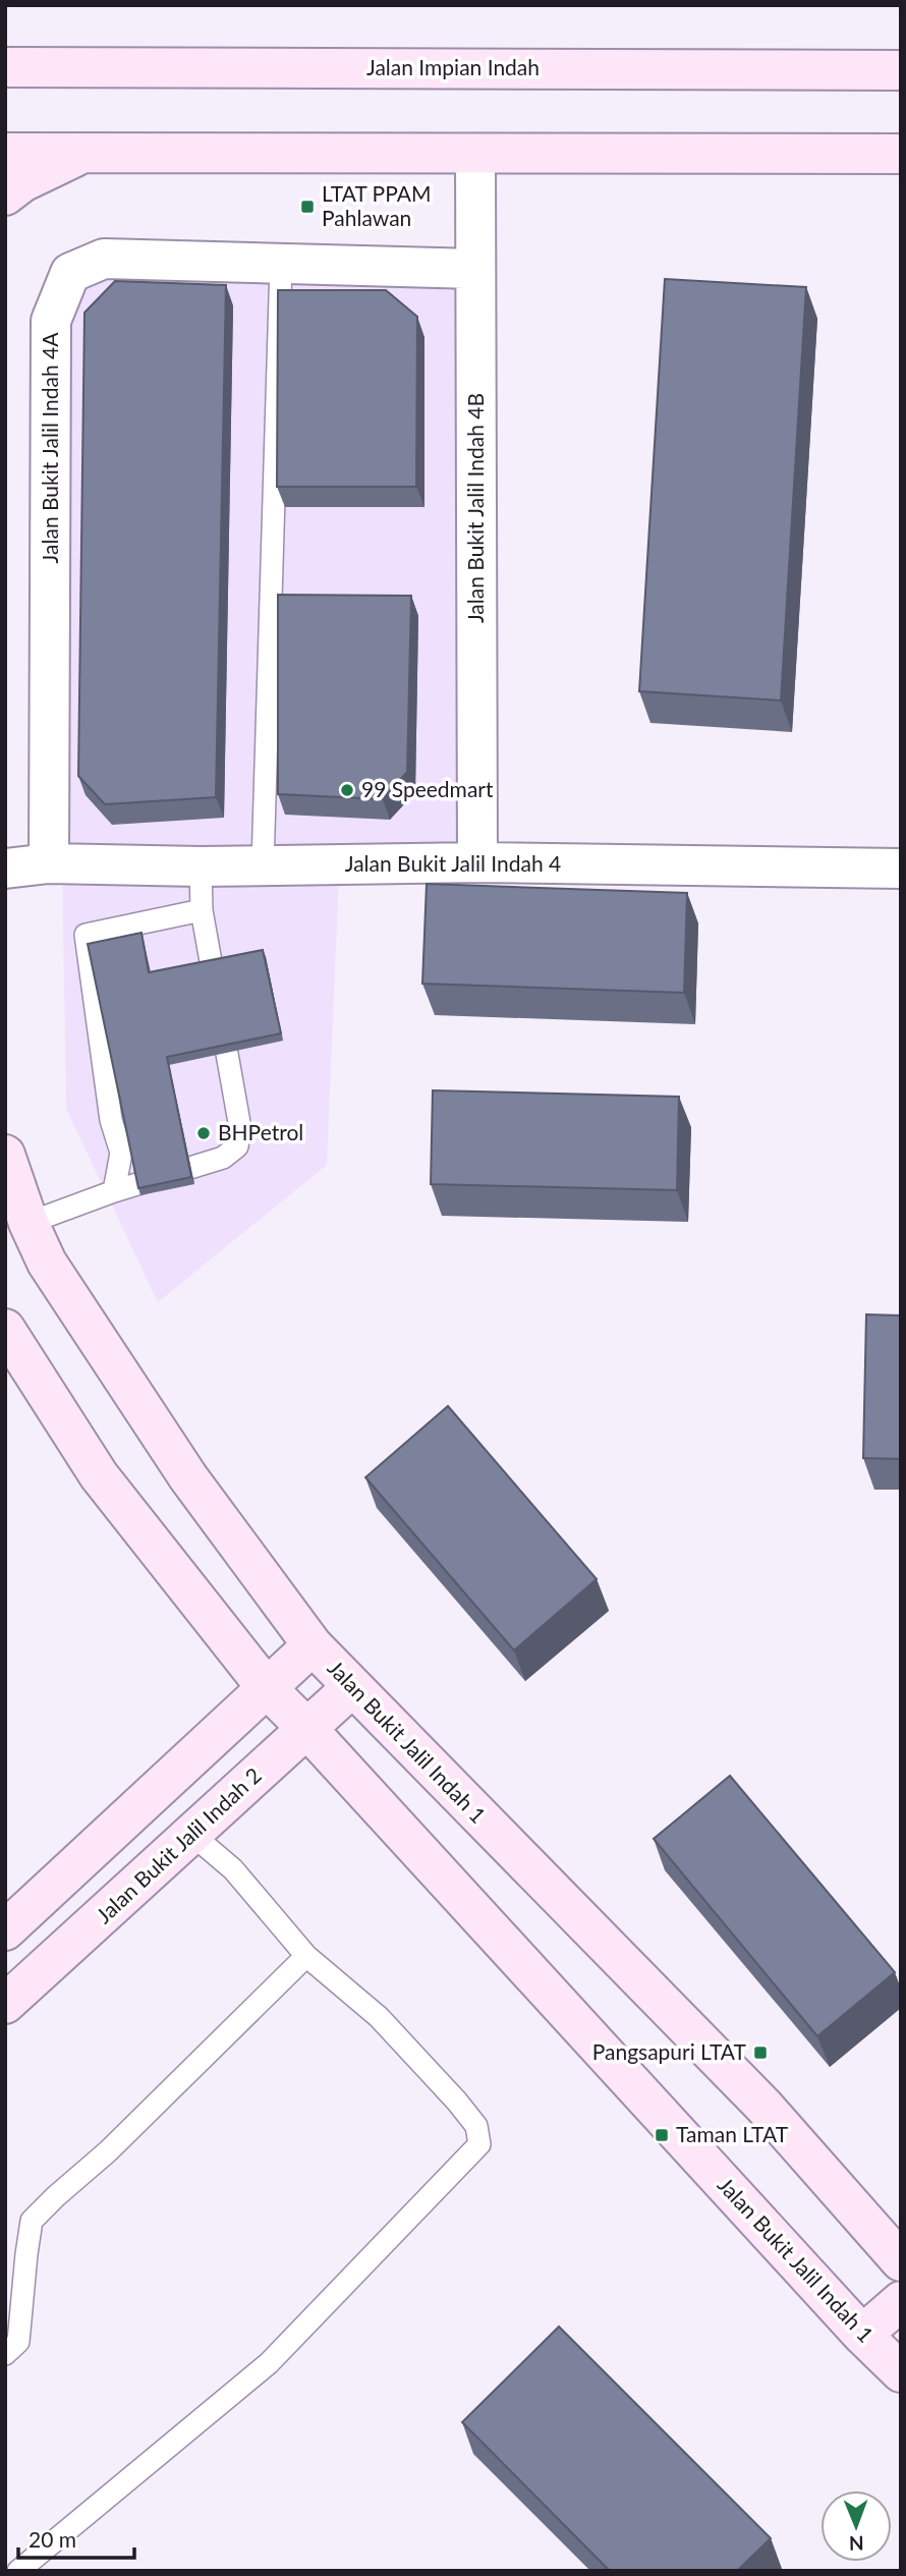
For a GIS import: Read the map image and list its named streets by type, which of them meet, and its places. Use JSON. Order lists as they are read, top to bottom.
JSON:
{
  "streets": {
    "street": [
      "Jalan Impian Indah",
      "Jalan Bukit Jalil Indah 4A",
      "Jalan Bukit Jalil Indah 4B",
      "Jalan Bukit Jalil Indah 4",
      "Jalan Bukit Jalil Indah 1",
      "Jalan Bukit Jalil Indah 2"
    ]
  },
  "crossings": [
    ["Jalan Bukit Jalil Indah 4A", "Jalan Bukit Jalil Indah 4B"],
    ["Jalan Bukit Jalil Indah 4A", "Jalan Bukit Jalil Indah 4"],
    ["Jalan Bukit Jalil Indah 4B", "Jalan Bukit Jalil Indah 4"],
    ["Jalan Bukit Jalil Indah 1", "Jalan Bukit Jalil Indah 2"]
  ],
  "places": {
    "transit": ["LTAT PPAM Pahlawan", "Pangsapuri LTAT", "Taman LTAT"],
    "other": ["99 Speedmart", "BHPetrol"]
  },
  "scale_bar": "20 m",
  "north": "bottom"
}
